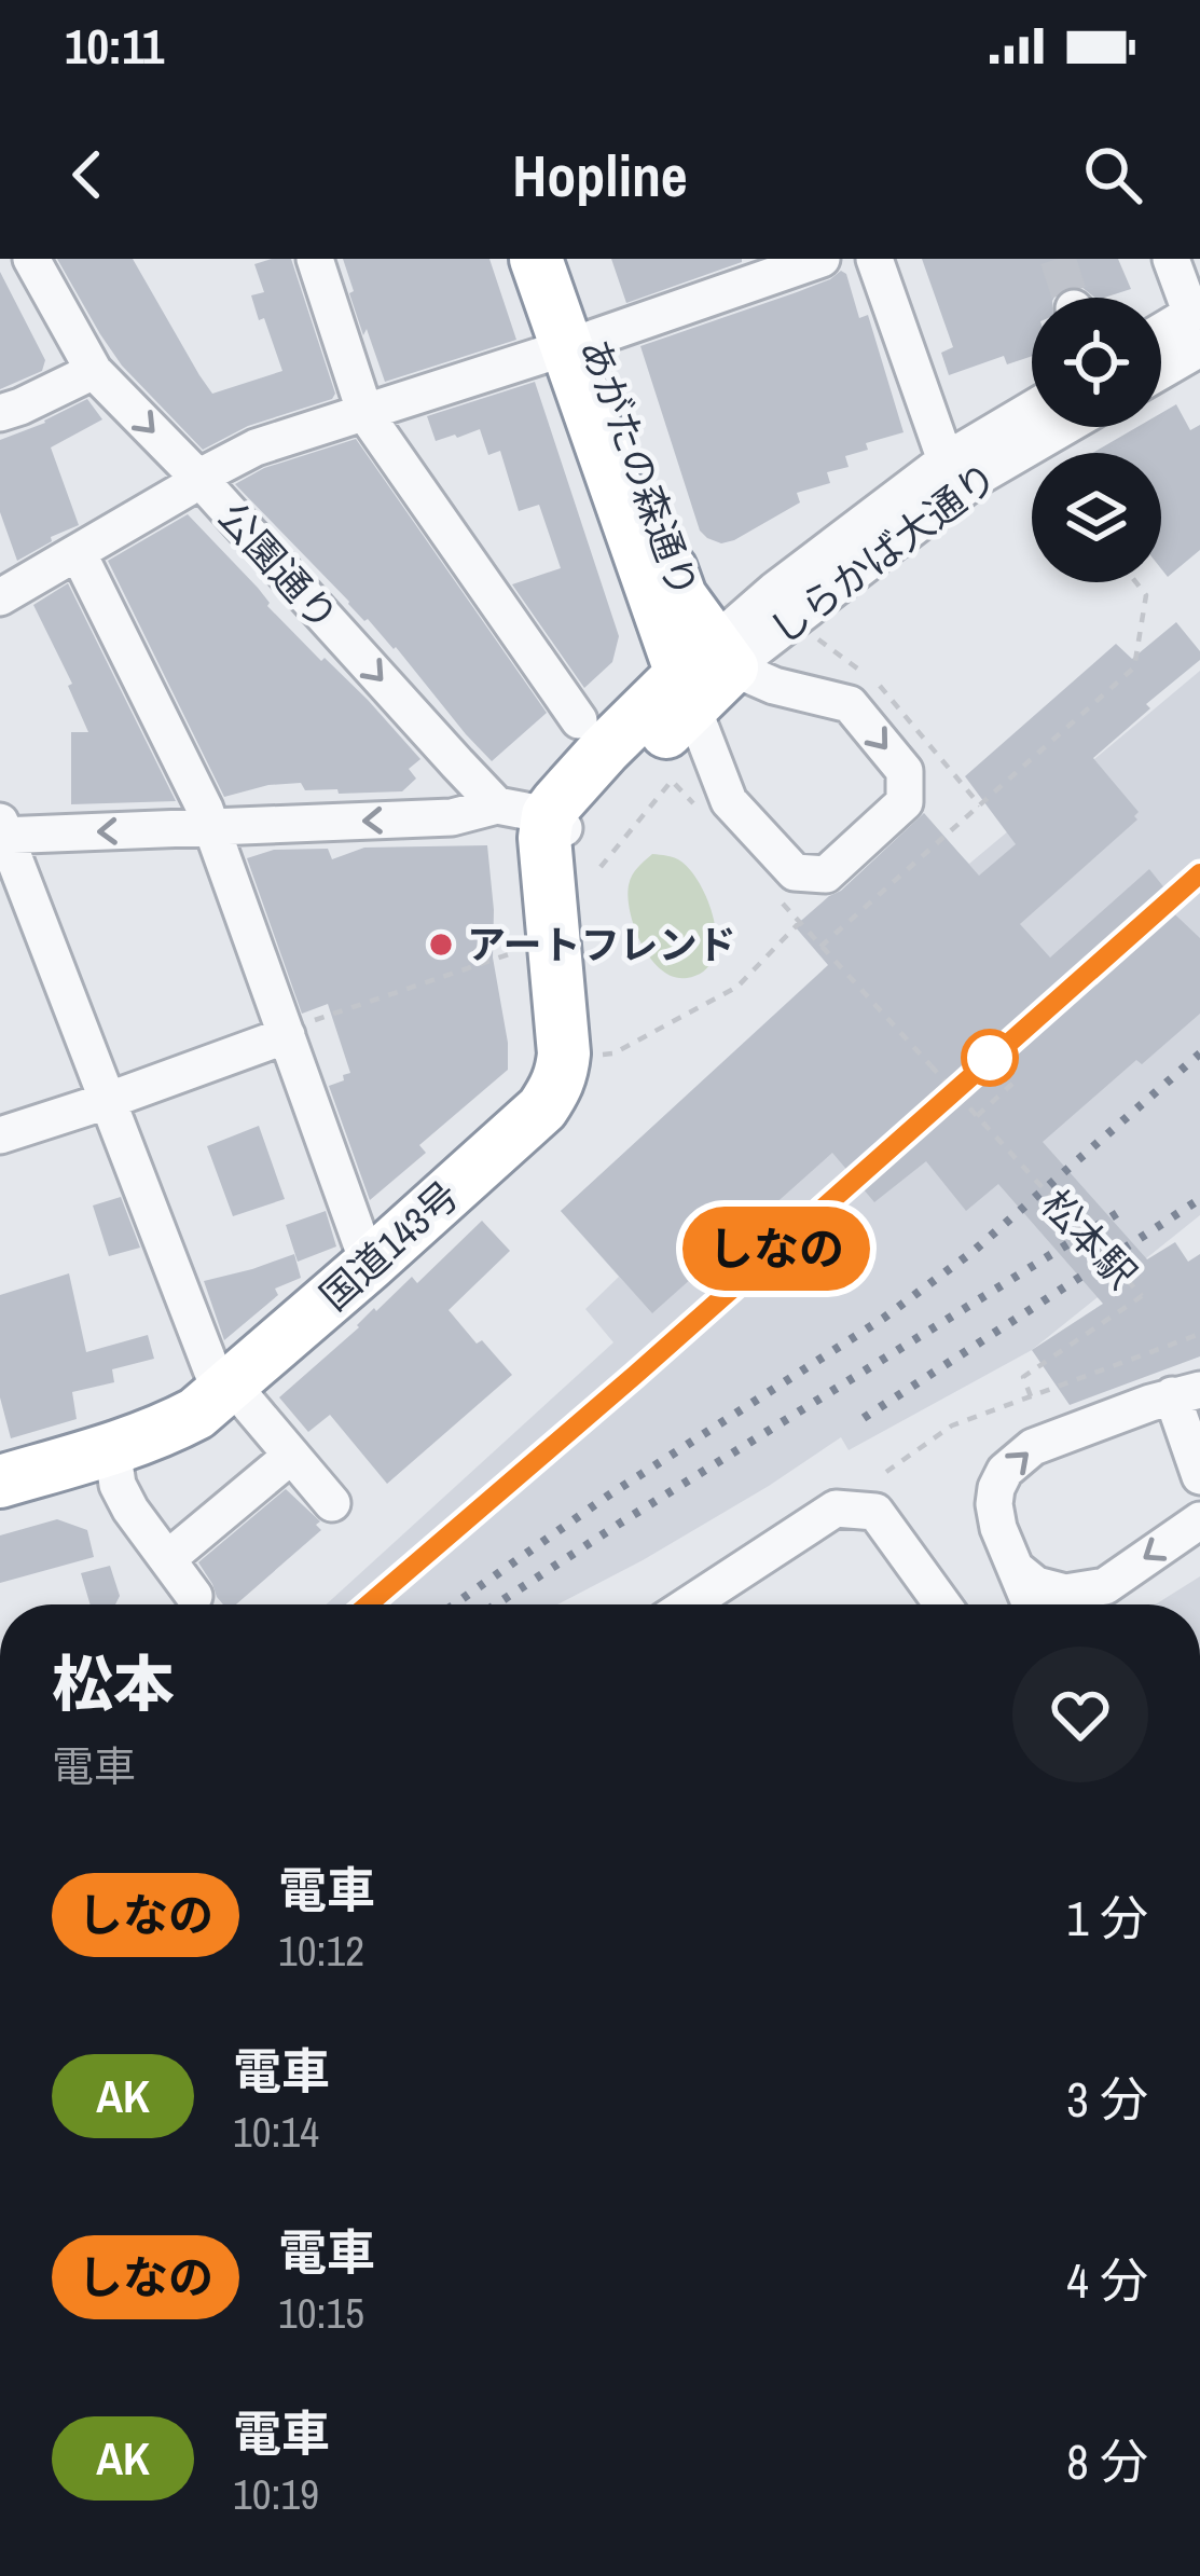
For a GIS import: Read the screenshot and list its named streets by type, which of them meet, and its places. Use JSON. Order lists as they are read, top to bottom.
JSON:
{
  "streets": {
    "highway": ["あがたの森通り", "国道143号"],
    "street": ["しらかば大通り", "公園通り"],
    "path": ["松本駅"]
  },
  "crossings": [
    ["あがたの森通り", "しらかば大通り"]
  ],
  "places": ["アートフレンド"],
  "page": {
    "status": "10:11",
    "header": "Hopline",
    "on_map": "しなの",
    "heading": ["松本", "電車"],
    "list": [
      {
        "mark": "しなの",
        "name": "電車",
        "note": "10:12",
        "value": "1 分"
      },
      {
        "mark": "AK",
        "name": "電車",
        "note": "10:14",
        "value": "3 分"
      },
      {
        "mark": "しなの",
        "name": "電車",
        "note": "10:15",
        "value": "4 分"
      },
      {
        "mark": "AK",
        "name": "電車",
        "note": "10:19",
        "value": "8 分"
      }
    ]
  }
}
